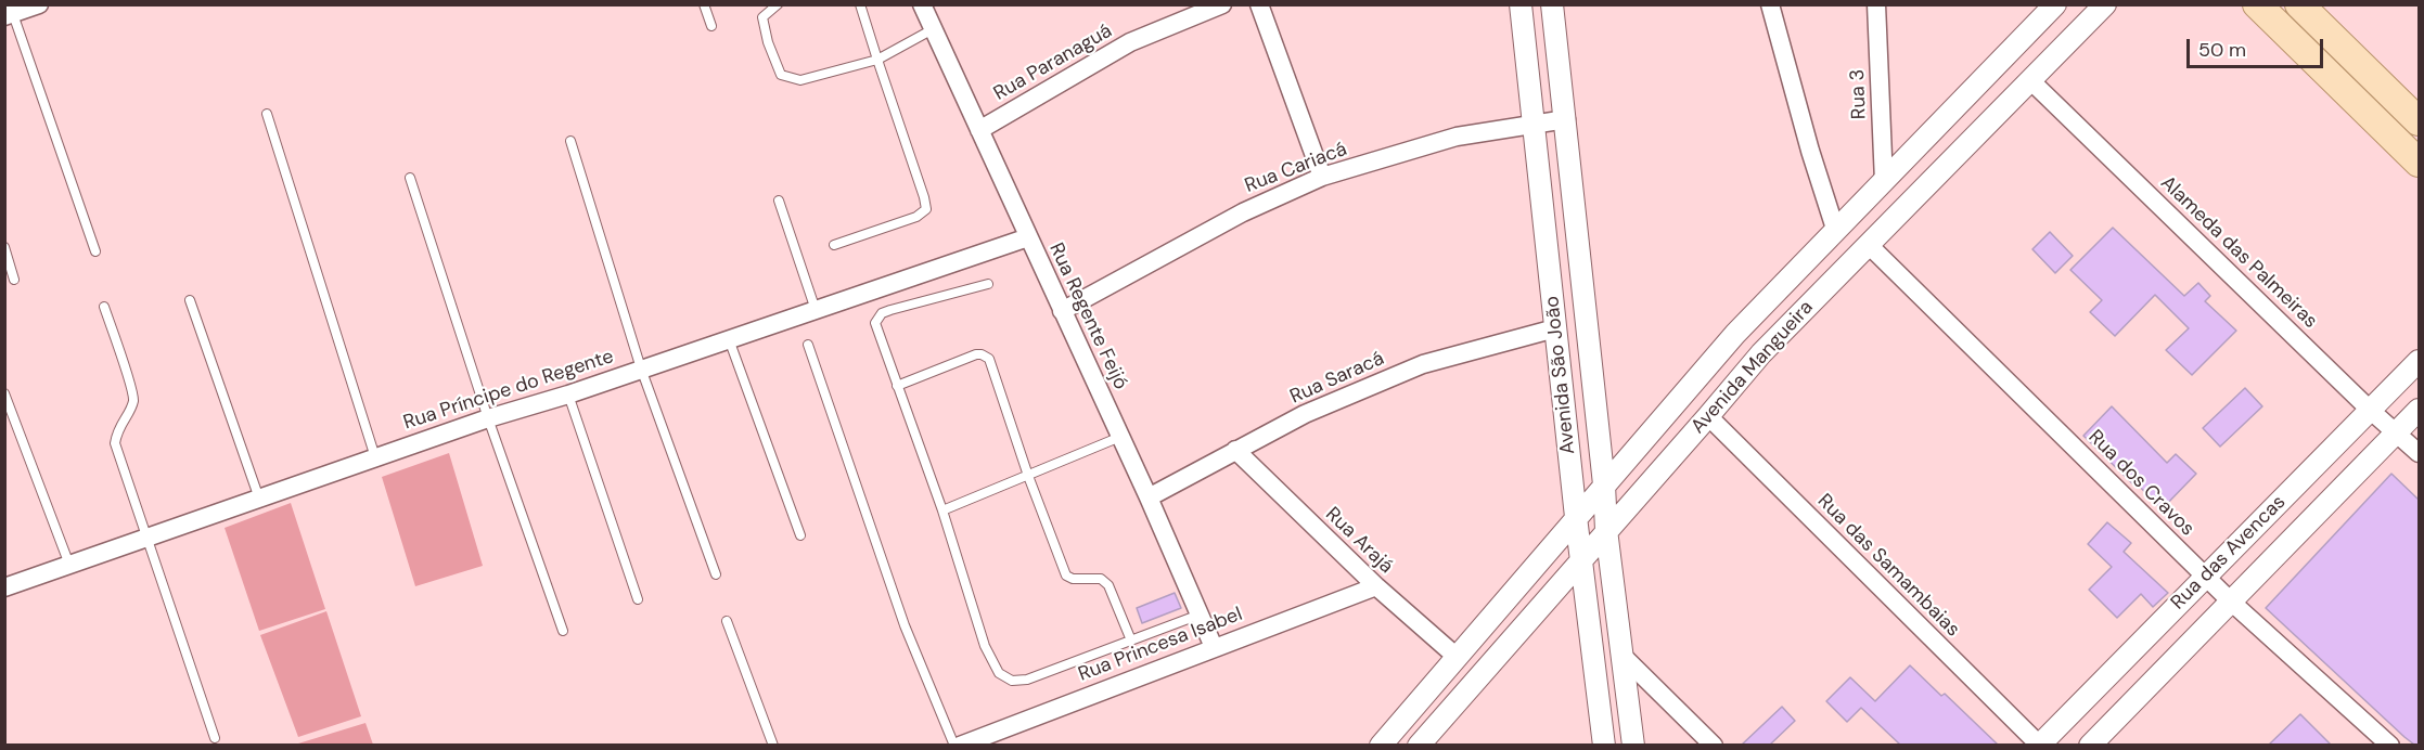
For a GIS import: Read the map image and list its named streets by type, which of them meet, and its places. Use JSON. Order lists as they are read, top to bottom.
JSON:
{
  "streets": {
    "street": [
      "Rua Paranaguá",
      "Rua 3",
      "Rua Cariacá",
      "Alameda das Palmeiras",
      "Rua Regente Feijó",
      "Avenida Mangueira",
      "Avenida São João",
      "Rua Saracá",
      "Rua Príncipe do Regente",
      "Rua dos Cravos",
      "Rua Arajá",
      "Rua das Avencas",
      "Rua das Samambaias",
      "Rua Princesa Isabel"
    ]
  },
  "crossings": [
    ["Rua Paranaguá", "Rua Regente Feijó"],
    ["Rua 3", "Avenida Mangueira"],
    ["Rua Cariacá", "Rua Regente Feijó"],
    ["Rua Cariacá", "Avenida São João"],
    ["Alameda das Palmeiras", "Avenida Mangueira"],
    ["Alameda das Palmeiras", "Rua das Avencas"],
    ["Rua Regente Feijó", "Rua Saracá"],
    ["Rua Regente Feijó", "Rua Príncipe do Regente"],
    ["Rua Regente Feijó", "Rua Princesa Isabel"],
    ["Avenida Mangueira", "Avenida São João"],
    ["Avenida Mangueira", "Rua dos Cravos"],
    ["Avenida Mangueira", "Rua Arajá"],
    ["Avenida Mangueira", "Rua das Samambaias"],
    ["Avenida São João", "Rua Saracá"],
    ["Rua Saracá", "Rua Arajá"],
    ["Rua dos Cravos", "Rua das Avencas"],
    ["Rua Arajá", "Rua Princesa Isabel"],
    ["Rua das Avencas", "Rua das Samambaias"]
  ],
  "scale_bar": "50 m"
}
